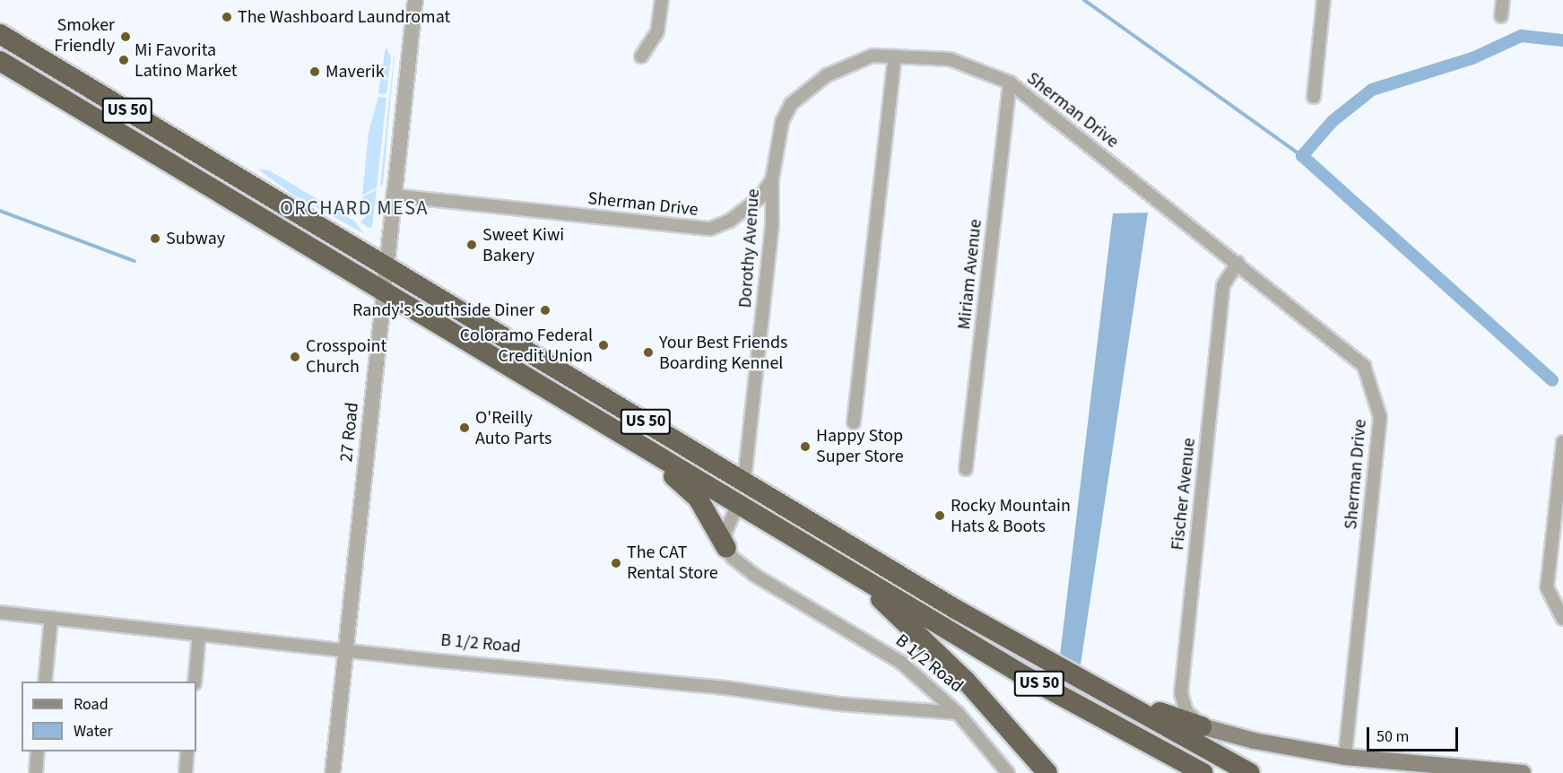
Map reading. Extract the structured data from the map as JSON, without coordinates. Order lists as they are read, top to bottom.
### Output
{
  "streets": {
    "highway": ["US 50"],
    "street": [
      "Sherman Drive",
      "Dorothy Avenue",
      "Miriam Avenue",
      "27 Road",
      "Fischer Avenue",
      "B 1/2 Road"
    ]
  },
  "crossings": [
    ["US 50", "Dorothy Avenue"],
    ["US 50", "27 Road"],
    ["Sherman Drive", "Dorothy Avenue"],
    ["Sherman Drive", "Miriam Avenue"],
    ["Sherman Drive", "27 Road"],
    ["Sherman Drive", "Fischer Avenue"],
    ["27 Road", "B 1/2 Road"]
  ],
  "districts": ["ORCHARD MESA"],
  "places": [
    "The Washboard Laundromat",
    "Smoker Friendly",
    "Mi Favorita Latino Market",
    "Maverik",
    "Subway",
    "Sweet Kiwi Bakery",
    "Randy's Southside Diner",
    "Coloramo Federal Credit Union",
    "Your Best Friends Boarding Kennel",
    "Crosspoint Church",
    "O'Reilly Auto Parts",
    "Happy Stop Super Store",
    "Rocky Mountain Hats & Boots",
    "The CAT Rental Store"
  ],
  "legend": ["Road", "Water"],
  "scale_bar": "50 m"
}
